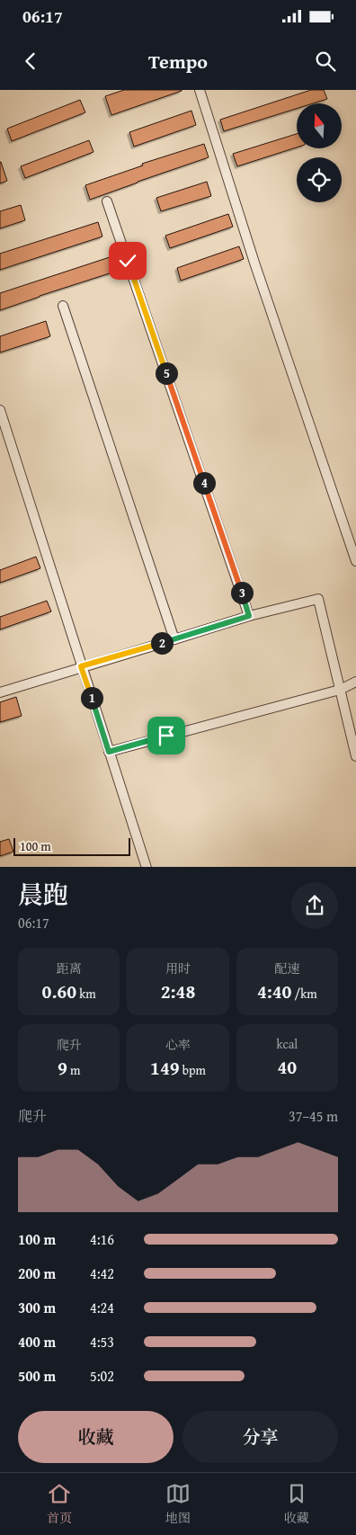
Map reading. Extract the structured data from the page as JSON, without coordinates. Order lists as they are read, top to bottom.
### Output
{
  "scale_bar": "100 m",
  "north": "top",
  "page": {
    "status": "06:17",
    "header": "Tempo",
    "pins": [
      "5",
      "4",
      "3",
      "2",
      "1"
    ],
    "scale": "100 m",
    "heading": ["晨跑", "06:17"],
    "stats": [
      ["距离", "0.60 km"],
      ["用时", "2:48"],
      ["配速", "4:40 /km"],
      ["爬升", "9 m"],
      ["心率", "149 bpm"],
      ["kcal", "40"]
    ],
    "chart": ["爬升", "37–45 m"],
    "list": [
      {
        "name": "100 m",
        "note": "4:16"
      },
      {
        "name": "200 m",
        "note": "4:42"
      },
      {
        "name": "300 m",
        "note": "4:24"
      },
      {
        "name": "400 m",
        "note": "4:53"
      },
      {
        "name": "500 m",
        "note": "5:02"
      }
    ],
    "buttons": ["收藏", "分享"],
    "tabs": ["首页", "地图", "收藏"]
  }
}
